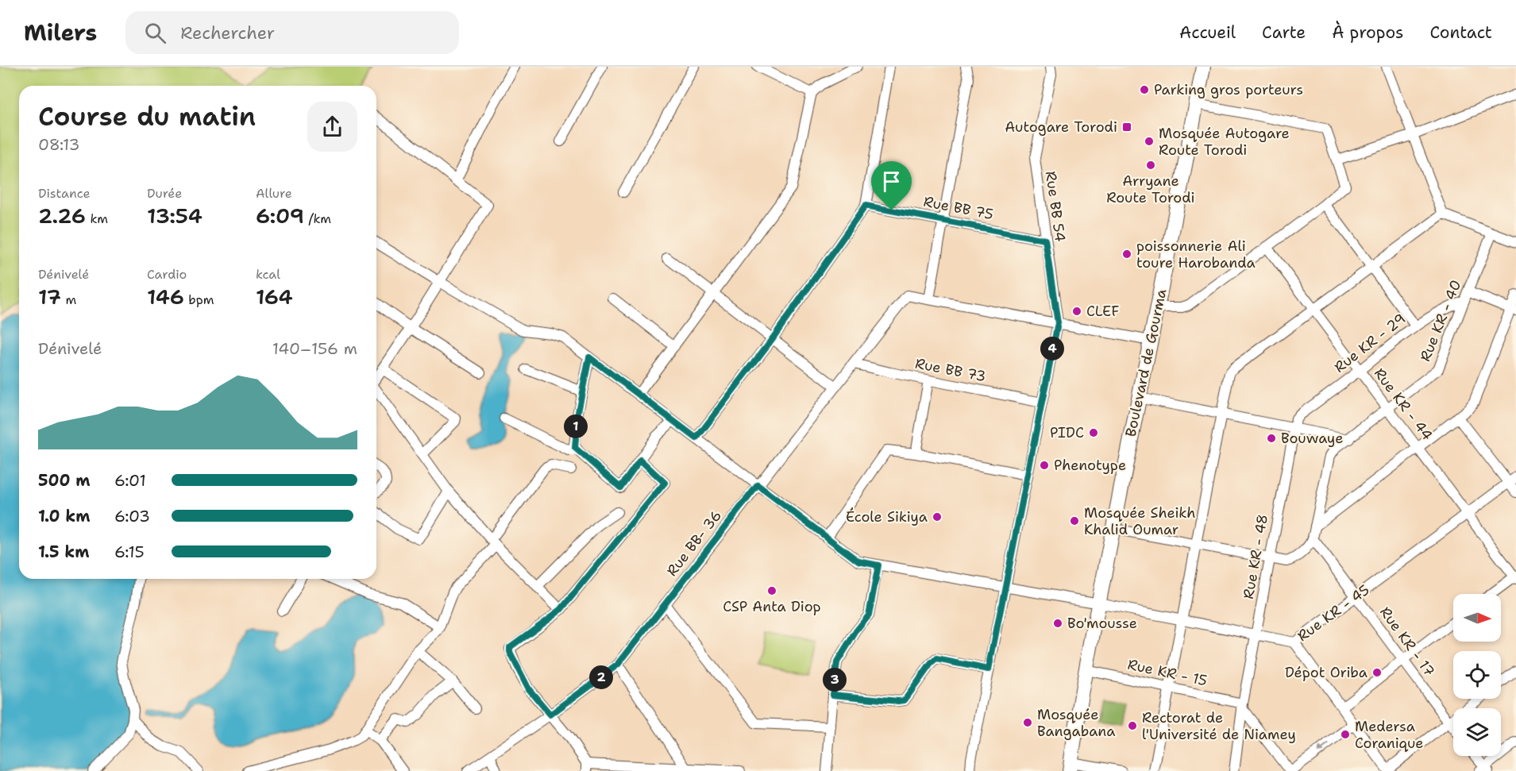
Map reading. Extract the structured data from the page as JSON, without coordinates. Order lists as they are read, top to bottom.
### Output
{
  "streets": {
    "highway": ["Boulevard de Gourma"],
    "street": [
      "Rue BB 54",
      "Rue BB 75",
      "Rue KR - 40",
      "Rue KR - 29",
      "Rue BB 73",
      "Rue KR - 44",
      "Rue BB- 36",
      "Rue KR - 48",
      "Rue KR - 45",
      "Rue KR - 17",
      "Rue KR - 15"
    ]
  },
  "crossings": [
    ["Rue BB 54", "Rue BB 75"],
    ["Rue BB 54", "Rue BB 73"],
    ["Rue BB 54", "Rue KR - 45"],
    ["Rue KR - 40", "Rue KR - 29"],
    ["Rue KR - 40", "Rue KR - 44"],
    ["Rue KR - 40", "Rue KR - 17"],
    ["Rue KR - 29", "Rue KR - 44"],
    ["Rue KR - 29", "Rue KR - 48"],
    ["Boulevard de Gourma", "Rue KR - 45"],
    ["Boulevard de Gourma", "Rue KR - 15"],
    ["Rue BB 73", "Rue BB- 36"],
    ["Rue KR - 44", "Rue KR - 45"],
    ["Rue BB- 36", "Rue KR - 45"],
    ["Rue KR - 48", "Rue KR - 45"],
    ["Rue KR - 48", "Rue KR - 15"],
    ["Rue KR - 45", "Rue KR - 17"]
  ],
  "places": {
    "other": [
      "Parking gros porteurs",
      "Mosquée Autogare Route Torodi",
      "Arryane Route Torodi",
      "poissonnerie Ali toure Harobanda",
      "CLEF",
      "PIDC",
      "Bouwaye",
      "Phenotype",
      "École Sikiya",
      "Mosquée Sheikh Khalid Oumar",
      "CSP Anta Diop",
      "Bo'mousse",
      "Dépot Oriba",
      "Mosquée Bangabana",
      "Rectorat de l'Université de Niamey",
      "Medersa Coranique"
    ],
    "transit": ["Autogare Torodi"]
  },
  "north": "right",
  "page": {
    "header": "Milers",
    "search": "Rechercher",
    "nav": [
      "Accueil",
      "Carte",
      "À propos",
      "Contact"
    ],
    "heading": ["Course du matin", "08:13"],
    "stats": [
      ["Distance", "2.26 km"],
      ["Durée", "13:54"],
      ["Allure", "6:09 /km"],
      ["Dénivelé", "17 m"],
      ["Cardio", "146 bpm"],
      ["kcal", "164"]
    ],
    "chart": ["Dénivelé", "140–156 m"],
    "pins": [
      "4",
      "1",
      "2",
      "3"
    ],
    "list": [
      {
        "name": "500 m",
        "note": "6:01"
      },
      {
        "name": "1.0 km",
        "note": "6:03"
      },
      {
        "name": "1.5 km",
        "note": "6:15"
      }
    ]
  }
}
